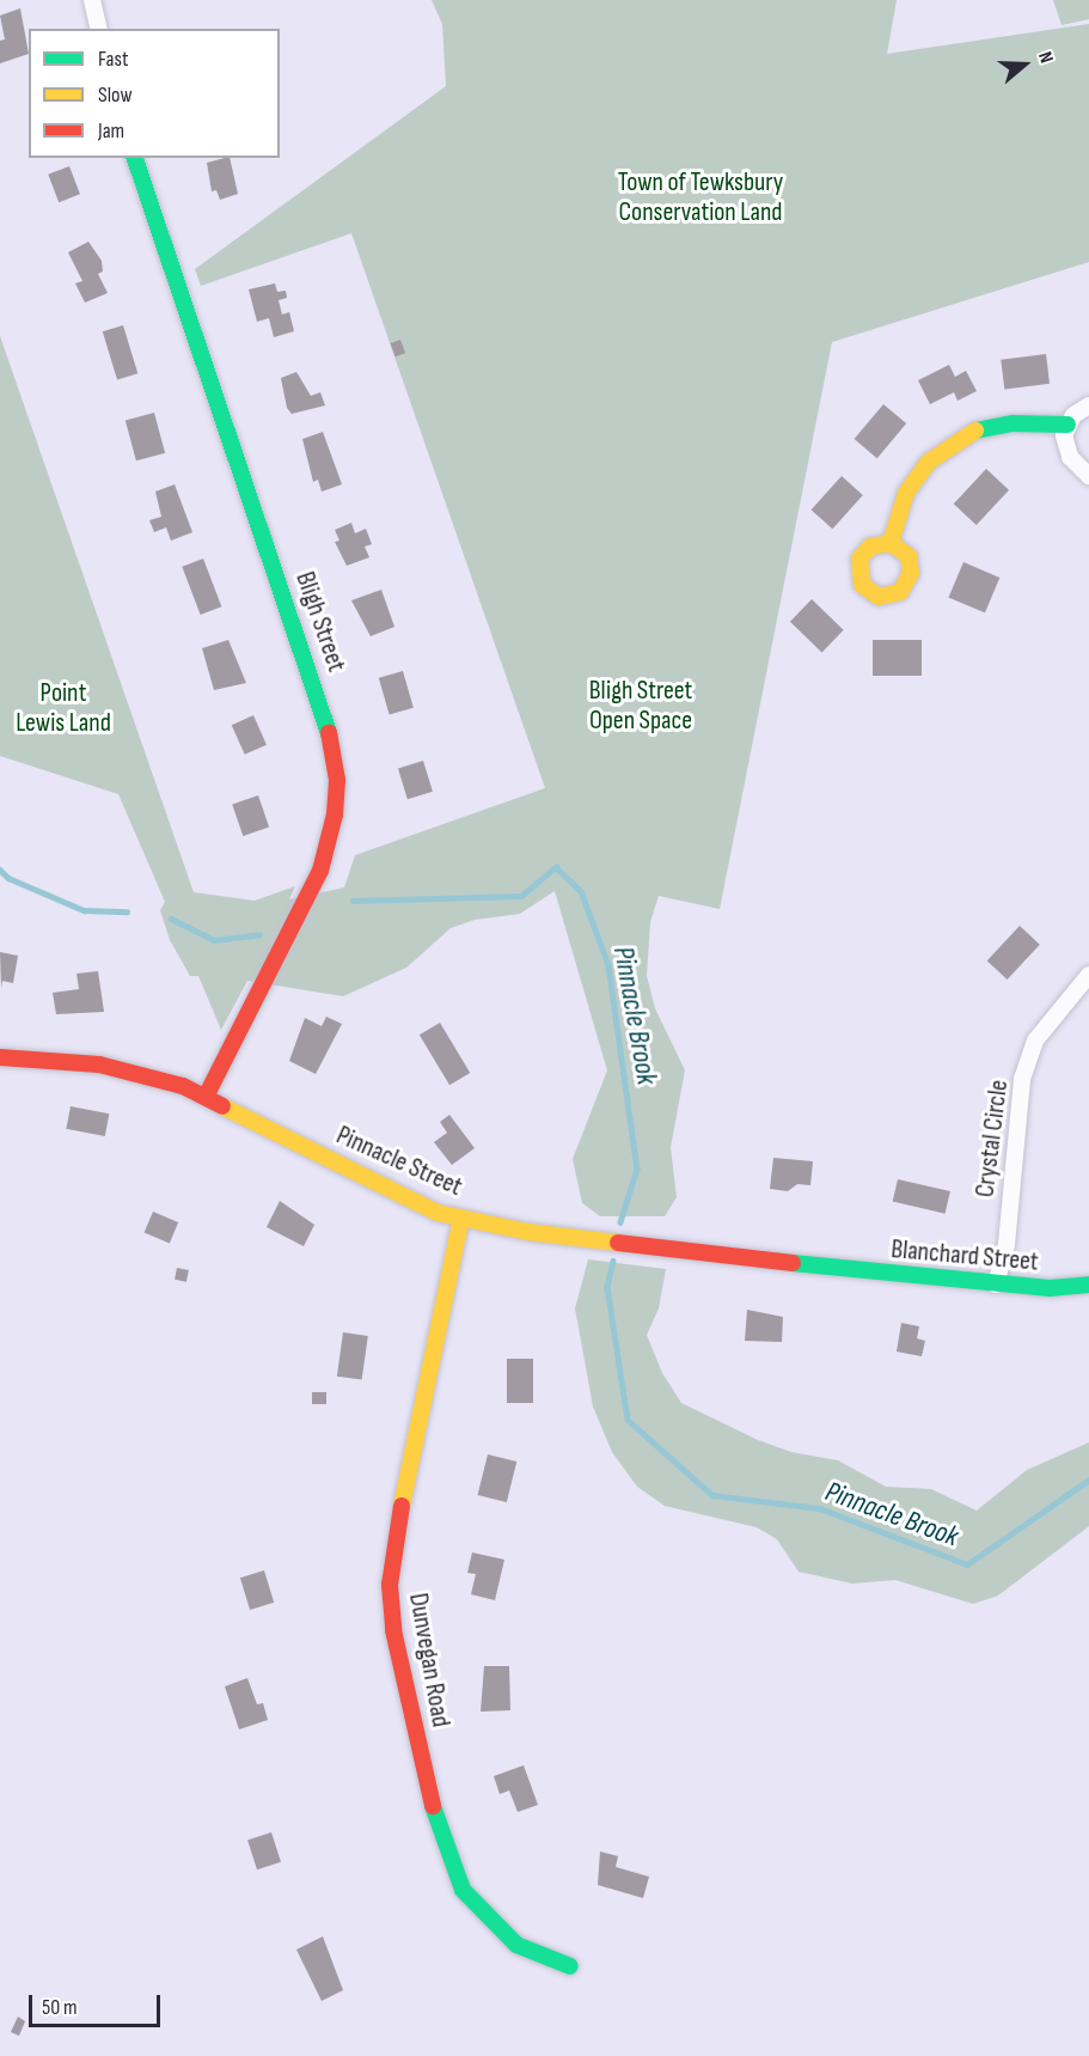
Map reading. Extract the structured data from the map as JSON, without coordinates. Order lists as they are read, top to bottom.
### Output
{
  "streets": {
    "street": [
      "Bligh Street",
      "Crystal Circle",
      "Pinnacle Street",
      "Blanchard Street",
      "Dunvegan Road"
    ]
  },
  "crossings": [
    ["Bligh Street", "Pinnacle Street"],
    ["Crystal Circle", "Blanchard Street"],
    ["Pinnacle Street", "Blanchard Street"],
    ["Pinnacle Street", "Dunvegan Road"]
  ],
  "water": ["Pinnacle Brook"],
  "parks": ["Town of Tewksbury Conservation Land", "Bligh Street Open Space", "Point Lewis Land"],
  "legend": ["Fast", "Slow", "Jam"],
  "scale_bar": "50 m",
  "north": "right"
}
